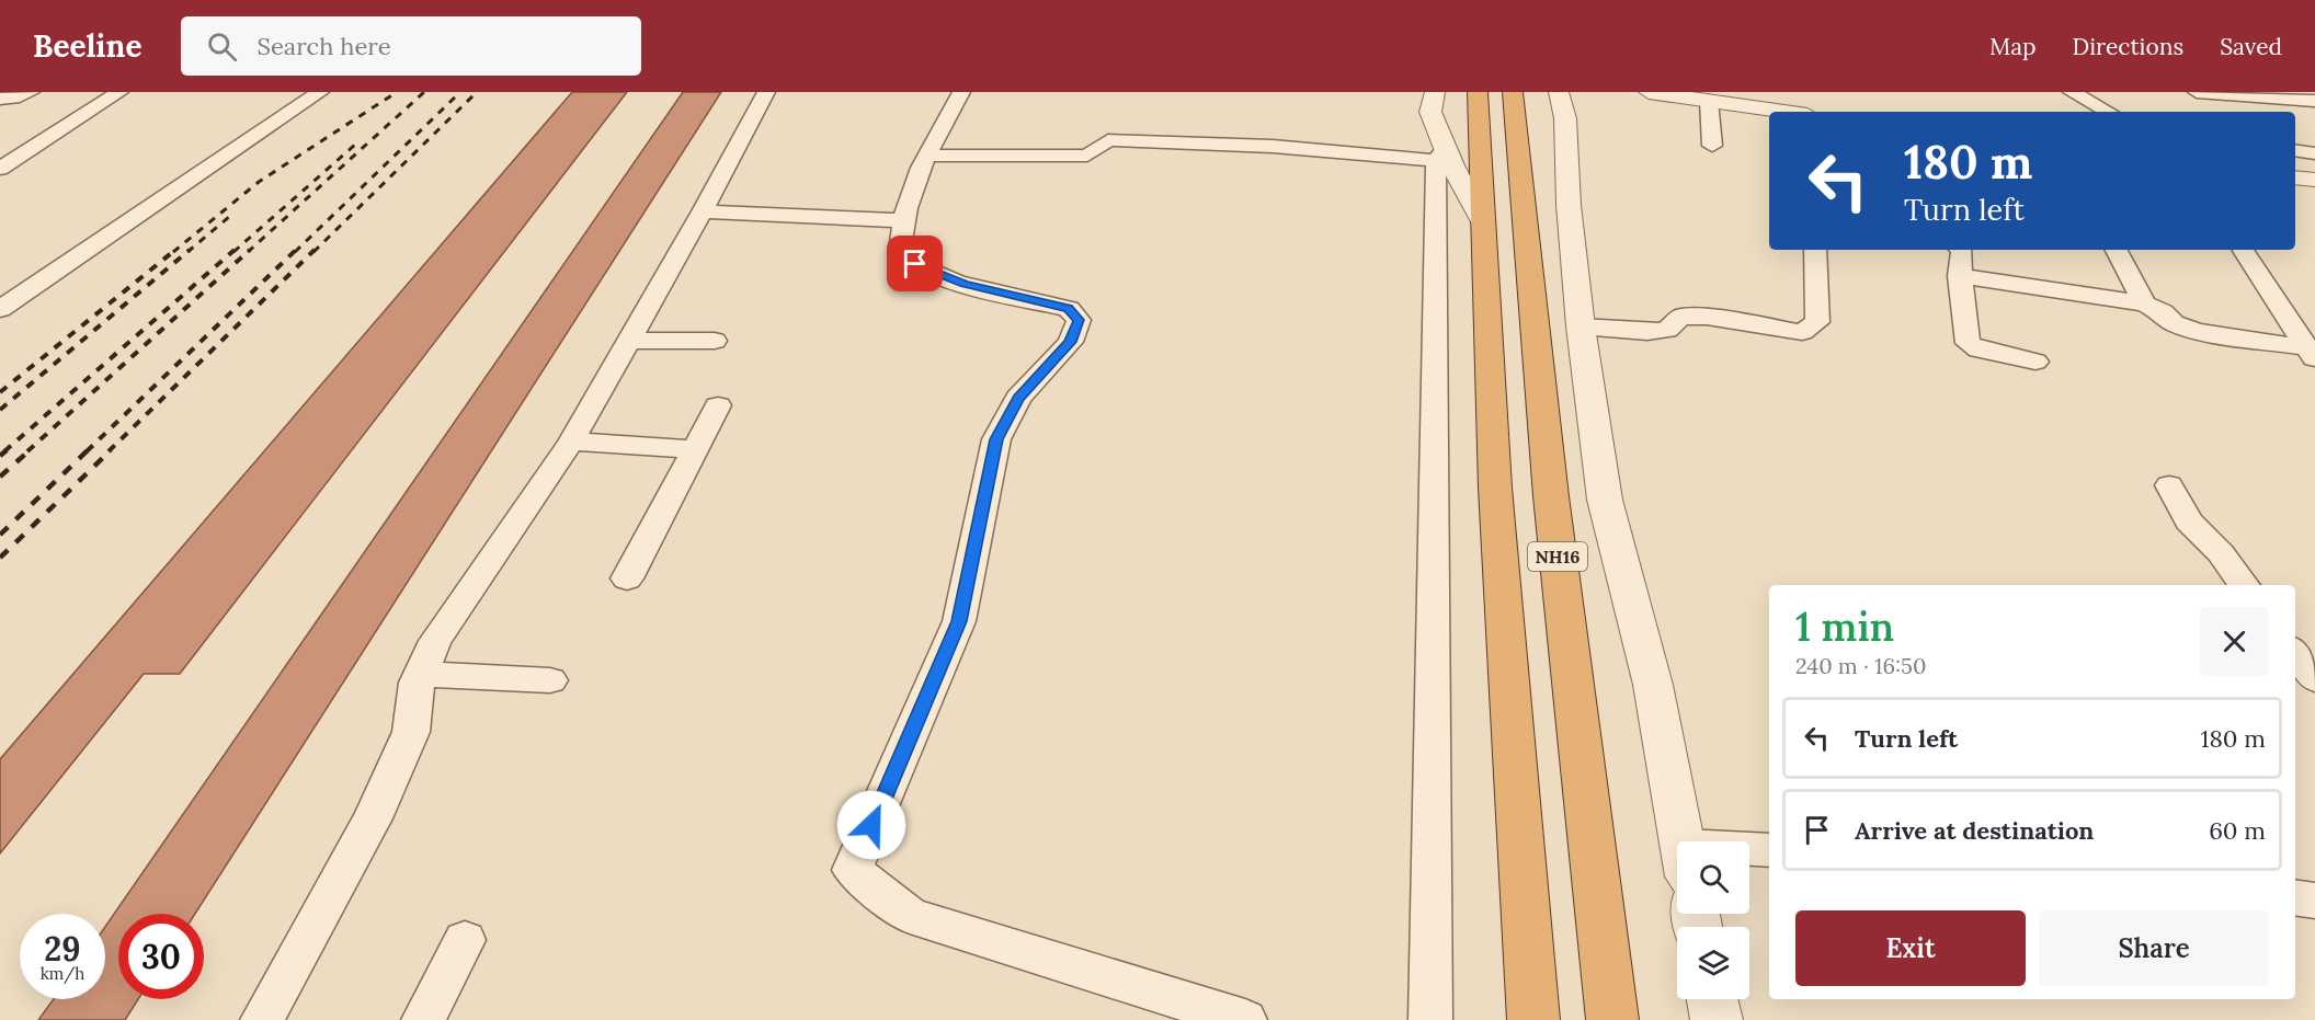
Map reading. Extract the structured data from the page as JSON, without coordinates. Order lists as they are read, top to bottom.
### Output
{
  "streets": {
    "highway": ["NH16"]
  },
  "page": {
    "header": "Beeline",
    "search": "Search here",
    "nav": ["Map", "Directions", "Saved"],
    "turn": ["180 m", "Turn left"],
    "heading": ["1 min", "240 m · 16:50"],
    "list": [
      {
        "name": "Turn left",
        "value": "180 m"
      },
      {
        "name": "Arrive at destination",
        "value": "60 m"
      }
    ],
    "buttons": ["Exit", "Share"],
    "speed": "29 km/h",
    "limit": "30"
  }
}
